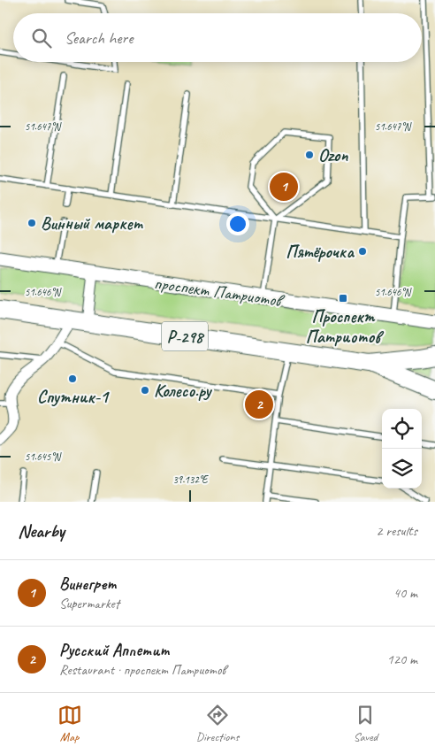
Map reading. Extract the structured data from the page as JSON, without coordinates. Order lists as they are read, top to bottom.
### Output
{
  "streets": {
    "highway": ["Р-298"],
    "street": ["проспект Патриотов"]
  },
  "places": {
    "other": [
      "Ozon",
      "Винный маркет",
      "Пятёрочка",
      "Спутник-1",
      "Колесо.ру"
    ],
    "transit": ["Проспект Патриотов"]
  },
  "page": {
    "search": "Search here",
    "pins": ["1", "2"],
    "heading": ["Nearby", "2 results"],
    "list": [
      {
        "mark": "1",
        "name": "Винегрет",
        "note": "Supermarket",
        "value": "40 m"
      },
      {
        "mark": "2",
        "name": "Русский Аппетит",
        "note": "Restaurant · проспект Патриотов",
        "value": "120 m"
      }
    ],
    "nav": ["Map", "Directions", "Saved"]
  },
  "coordinates": [
    "51.647°N",
    "51.646°N",
    "51.645°N",
    "39.132°E"
  ]
}
